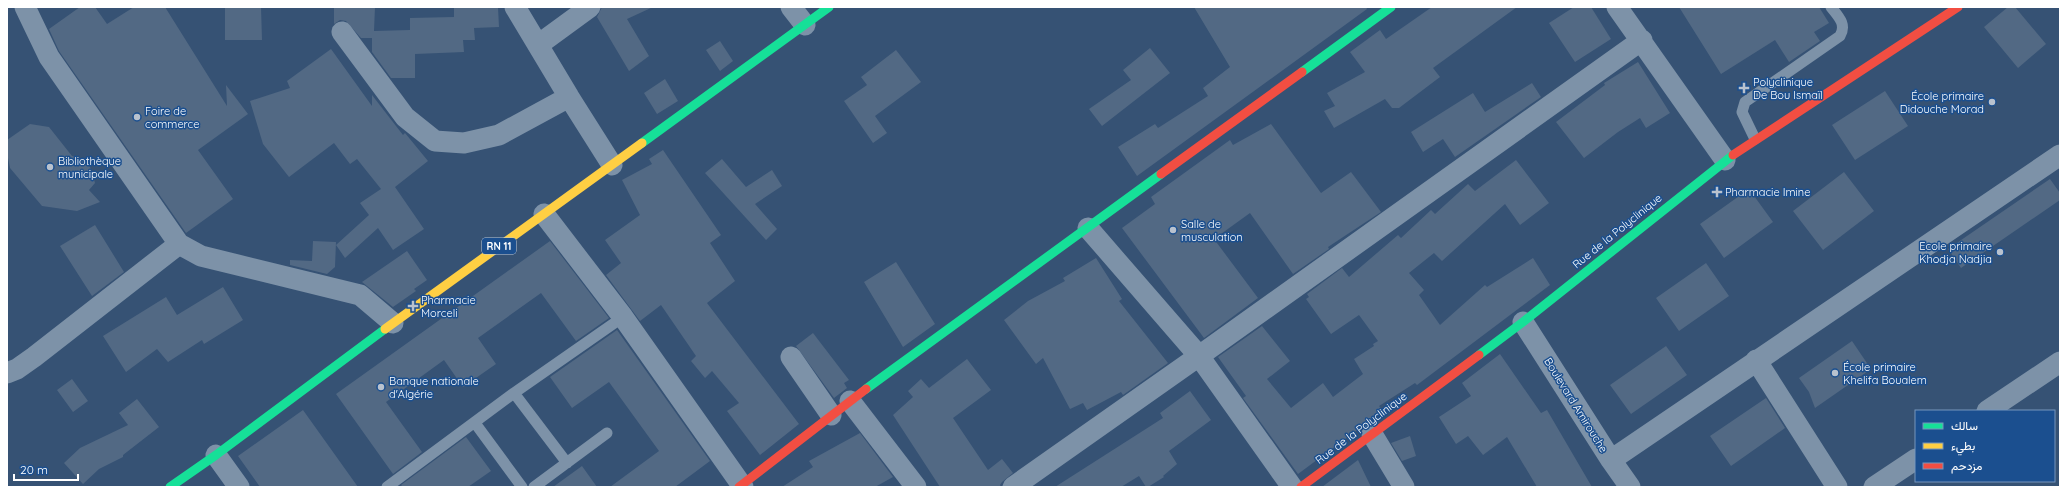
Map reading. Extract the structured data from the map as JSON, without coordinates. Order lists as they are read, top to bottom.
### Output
{
  "streets": {
    "street": ["Rue de la Polyclinique", "RN 11", "Boulevard Amirouche"]
  },
  "crossings": [
    ["Rue de la Polyclinique", "Boulevard Amirouche"]
  ],
  "places": {
    "health": ["Polyclinique De Bou Ismaïl", "Pharmacie Imine", "Pharmacie Morceli"],
    "other": [
      "École primaire Didouche Morad",
      "Foire de commerce",
      "Bibliothèque municipale",
      "Salle de musculation",
      "Ecole primaire Khodja Nadjia",
      "École primaire Khelifa Boualem",
      "Banque nationale d'Algérie"
    ]
  },
  "legend": ["سالك", "بطيء", "مزدحم"],
  "scale_bar": "20 m"
}
